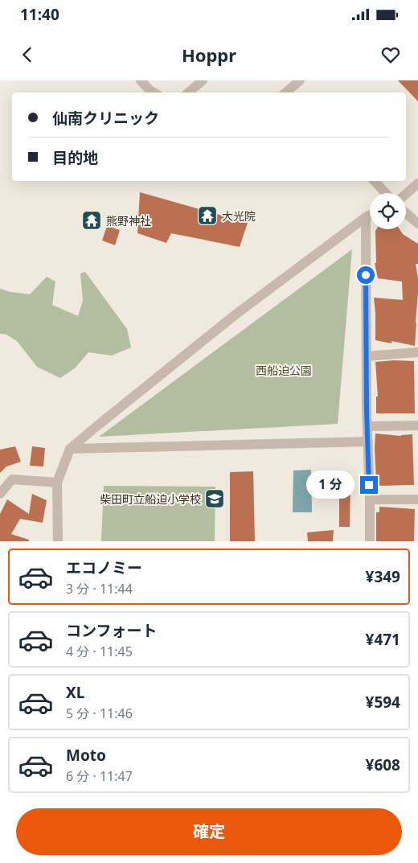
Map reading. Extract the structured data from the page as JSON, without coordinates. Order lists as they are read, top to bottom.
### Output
{
  "parks": ["西船迫公園"],
  "places": {
    "temple": ["大光院", "熊野神社"],
    "school or university": ["柴田町立船迫小学校"]
  },
  "page": {
    "status": "11:40",
    "header": "Hoppr",
    "banner": ["仙南クリニック", "目的地"],
    "bubble": "1 分",
    "list": [
      {
        "name": "エコノミー",
        "note": "3 分 · 11:44",
        "value": "¥349"
      },
      {
        "name": "コンフォート",
        "note": "4 分 · 11:45",
        "value": "¥471"
      },
      {
        "name": "XL",
        "note": "5 分 · 11:46",
        "value": "¥594"
      },
      {
        "name": "Moto",
        "note": "6 分 · 11:47",
        "value": "¥608"
      }
    ],
    "buttons": "確定"
  }
}
